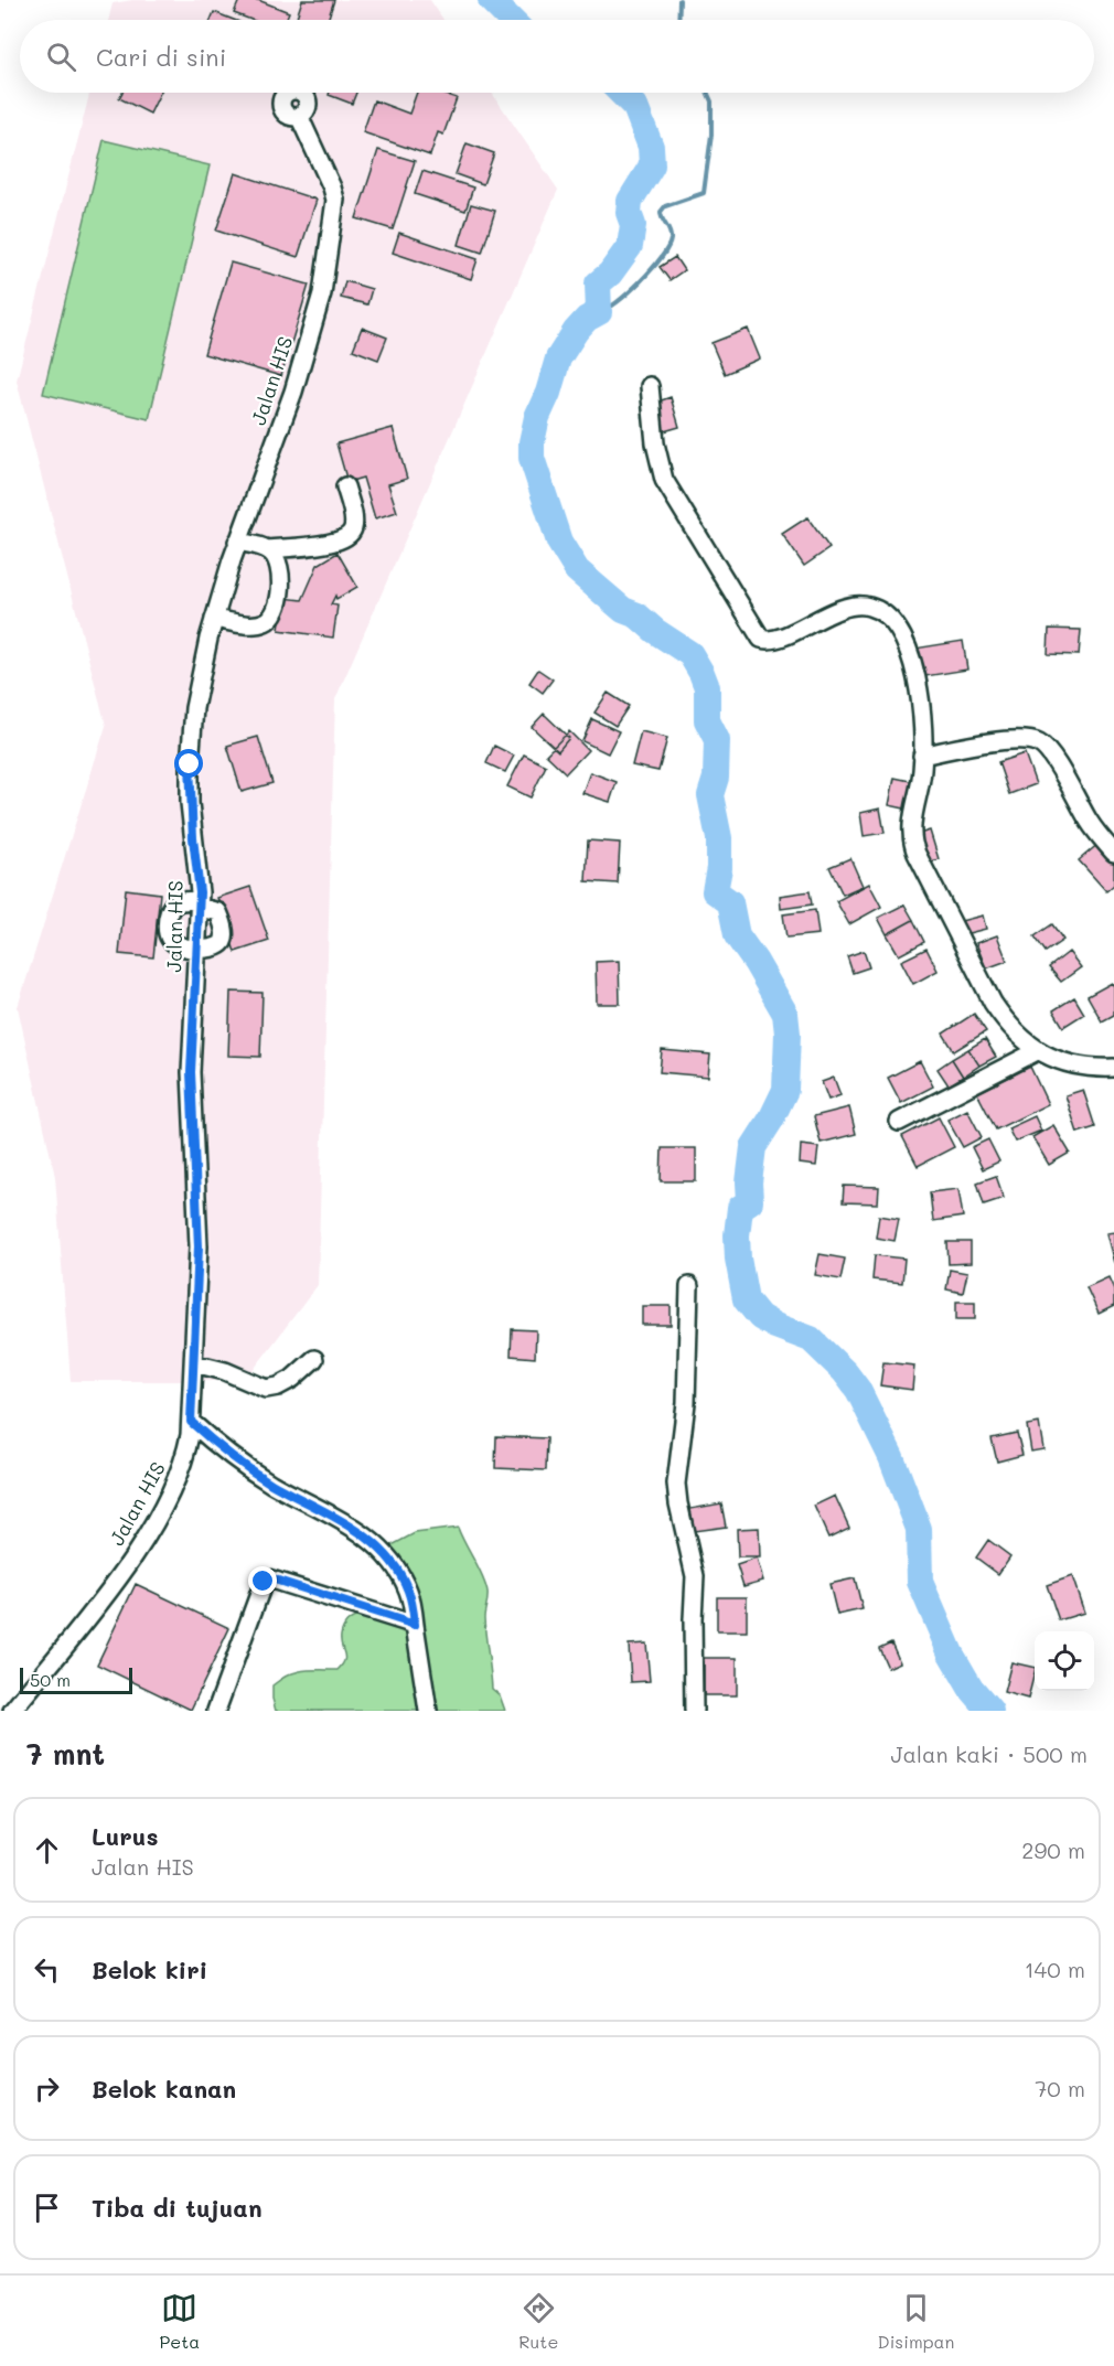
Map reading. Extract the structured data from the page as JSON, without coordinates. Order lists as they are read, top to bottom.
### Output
{
  "streets": {
    "street": ["Jalan HIS"]
  },
  "scale_bar": "50 m",
  "page": {
    "search": "Cari di sini",
    "scale": "50 m",
    "heading": ["7 mnt", "Jalan kaki · 500 m"],
    "list": [
      ["Lurus", "Jalan HIS", "290 m"],
      ["Belok kiri", "140 m"],
      ["Belok kanan", "70 m"],
      "Tiba di tujuan"
    ],
    "nav": ["Peta", "Rute", "Disimpan"]
  }
}
